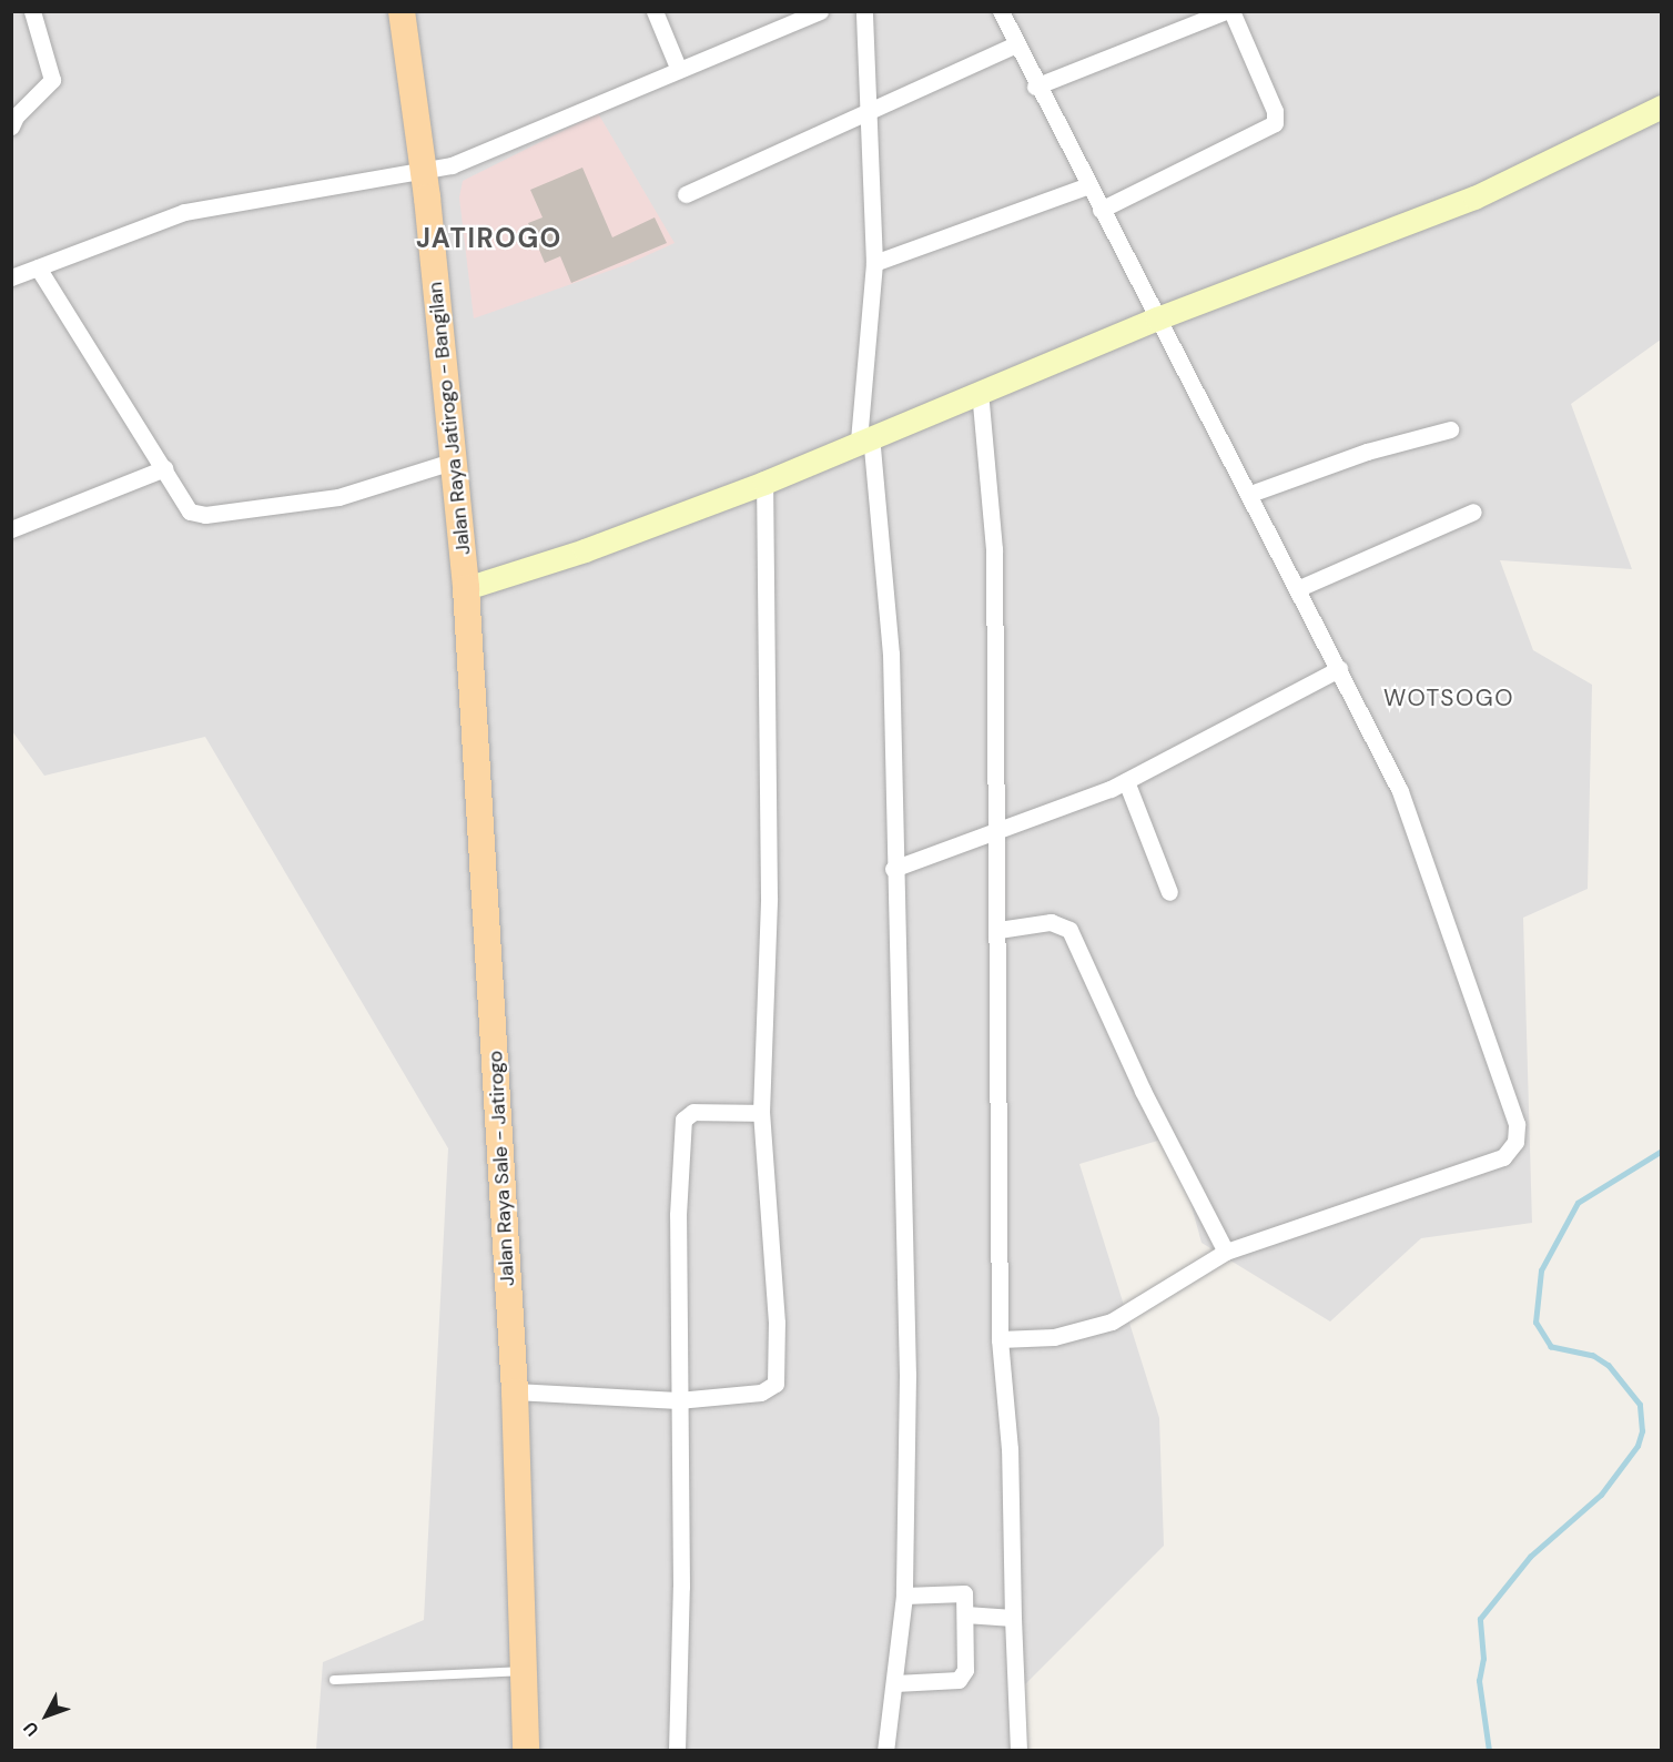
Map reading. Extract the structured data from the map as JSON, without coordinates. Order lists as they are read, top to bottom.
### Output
{
  "streets": {
    "main road": ["Jalan Raya Jatirogo - Bangilan", "Jalan Raya Sale - Jatirogo"]
  },
  "crossings": [
    ["Jalan Raya Jatirogo - Bangilan", "Jalan Raya Sale - Jatirogo"]
  ],
  "districts": ["JATIROGO", "WOTSOGO"],
  "north": "bottom left"
}
